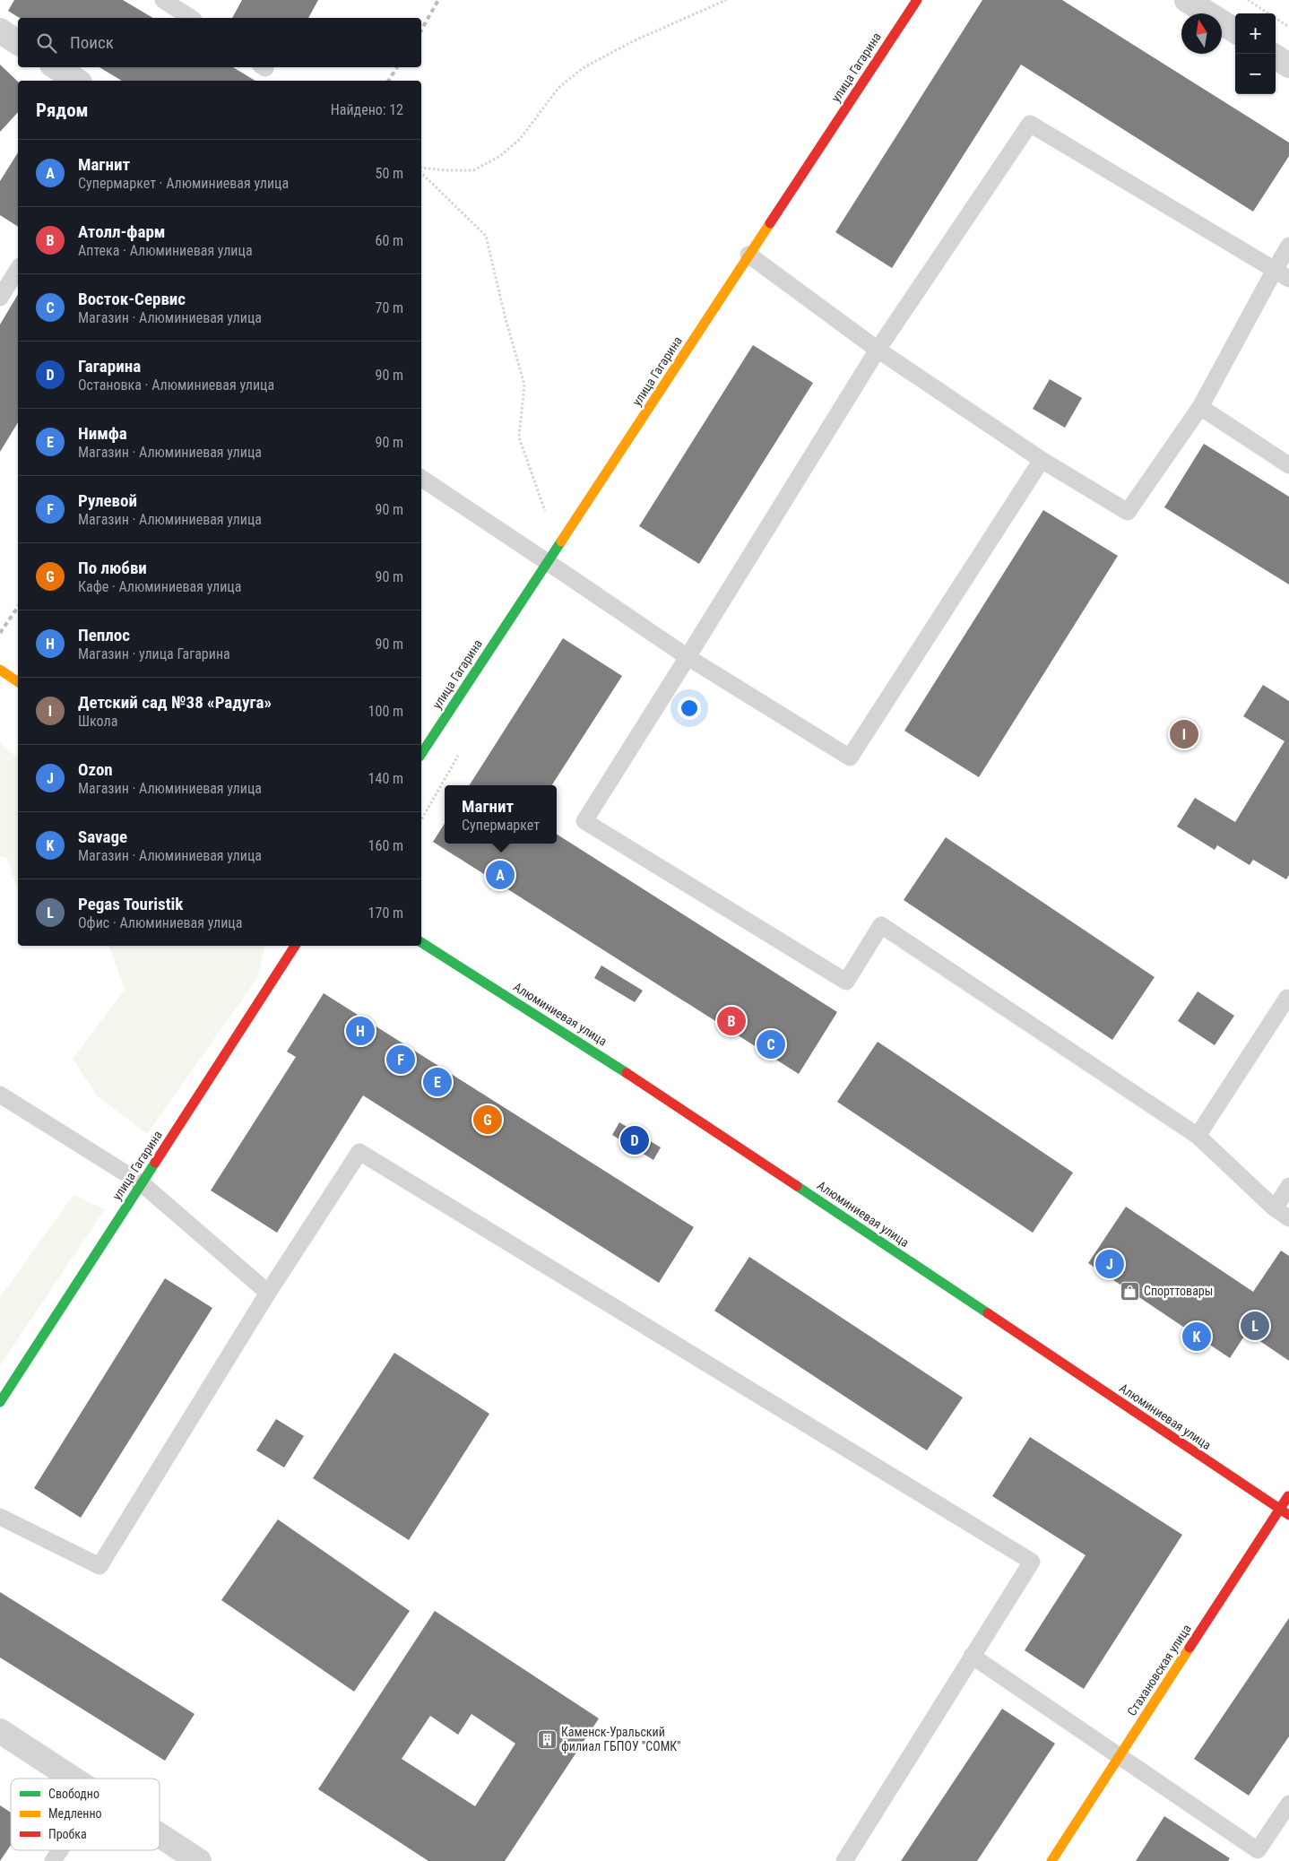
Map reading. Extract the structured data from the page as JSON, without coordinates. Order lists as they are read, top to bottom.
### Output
{
  "streets": {
    "street": ["улица Гагарина", "Алюминиевая улица", "Стахановская улица"]
  },
  "crossings": [
    ["Алюминиевая улица", "Стахановская улица"]
  ],
  "places": {
    "shop": ["Спорттовары"],
    "building": ["Каменск-Уральский филиал ГБПОУ \"СОМК\""]
  },
  "legend": ["Свободно", "Медленно", "Пробка"],
  "north": "top",
  "page": {
    "map_buttons": ["+", "−"],
    "search": "Поиск",
    "heading": ["Рядом", "Найдено: 12"],
    "list": [
      {
        "mark": "A",
        "name": "Магнит",
        "note": "Супермаркет · Алюминиевая улица",
        "value": "50 m"
      },
      {
        "mark": "B",
        "name": "Атолл-фарм",
        "note": "Аптека · Алюминиевая улица",
        "value": "60 m"
      },
      {
        "mark": "C",
        "name": "Восток-Сервис",
        "note": "Магазин · Алюминиевая улица",
        "value": "70 m"
      },
      {
        "mark": "D",
        "name": "Гагарина",
        "note": "Остановка · Алюминиевая улица",
        "value": "90 m"
      },
      {
        "mark": "E",
        "name": "Нимфа",
        "note": "Магазин · Алюминиевая улица",
        "value": "90 m"
      },
      {
        "mark": "F",
        "name": "Рулевой",
        "note": "Магазин · Алюминиевая улица",
        "value": "90 m"
      },
      {
        "mark": "G",
        "name": "По любви",
        "note": "Кафе · Алюминиевая улица",
        "value": "90 m"
      },
      {
        "mark": "H",
        "name": "Пеплос",
        "note": "Магазин · улица Гагарина",
        "value": "90 m"
      },
      {
        "mark": "I",
        "name": "Детский сад №38 «Радуга»",
        "note": "Школа",
        "value": "100 m"
      },
      {
        "mark": "J",
        "name": "Ozon",
        "note": "Магазин · Алюминиевая улица",
        "value": "140 m"
      },
      {
        "mark": "K",
        "name": "Savage",
        "note": "Магазин · Алюминиевая улица",
        "value": "160 m"
      },
      {
        "mark": "L",
        "name": "Pegas Touristik",
        "note": "Офис · Алюминиевая улица",
        "value": "170 m"
      }
    ],
    "pins": [
      "I",
      "A",
      "B",
      "H",
      "C",
      "F",
      "E",
      "G",
      "D",
      "J",
      "L",
      "K"
    ],
    "popup": ["Магнит", "Супермаркет"]
  }
}
